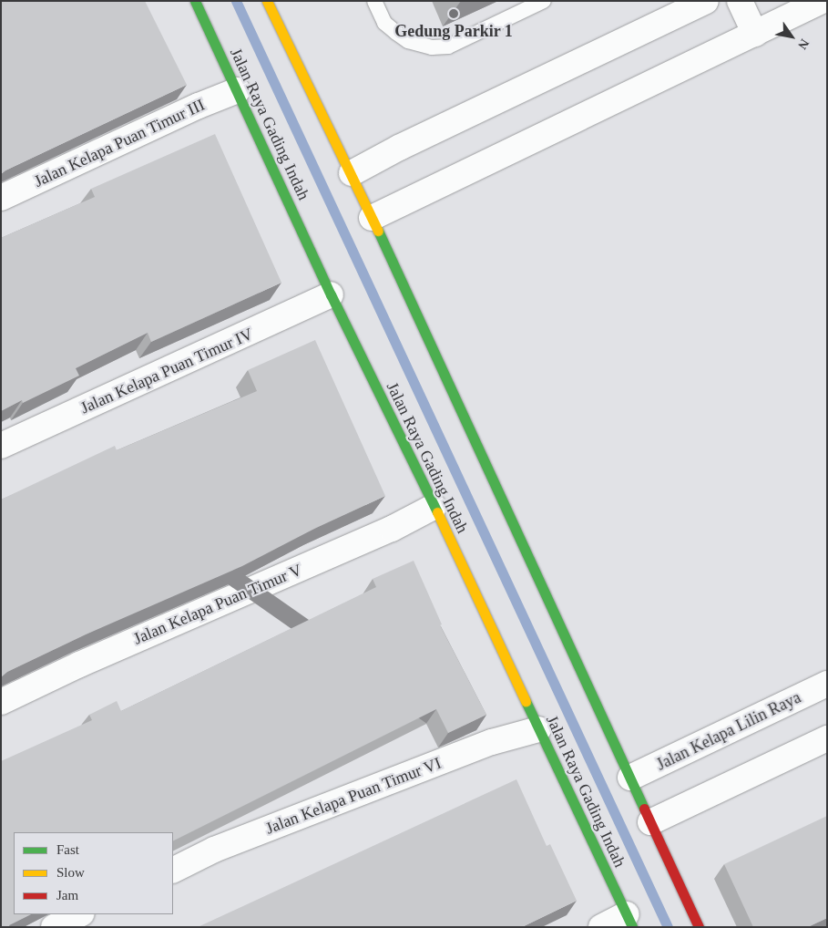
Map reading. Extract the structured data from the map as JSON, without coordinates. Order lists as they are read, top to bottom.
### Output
{
  "streets": {
    "street": [
      "Jalan Raya Gading Indah",
      "Jalan Kelapa Puan Timur III",
      "Jalan Kelapa Puan Timur IV",
      "Jalan Kelapa Puan Timur V",
      "Jalan Kelapa Lilin Raya",
      "Jalan Kelapa Puan Timur VI"
    ]
  },
  "crossings": [
    ["Jalan Raya Gading Indah", "Jalan Kelapa Puan Timur III"],
    ["Jalan Raya Gading Indah", "Jalan Kelapa Puan Timur IV"],
    ["Jalan Raya Gading Indah", "Jalan Kelapa Puan Timur V"],
    ["Jalan Raya Gading Indah", "Jalan Kelapa Puan Timur VI"]
  ],
  "places": ["Gedung Parkir 1"],
  "legend": ["Fast", "Slow", "Jam"],
  "north": "bottom right"
}
